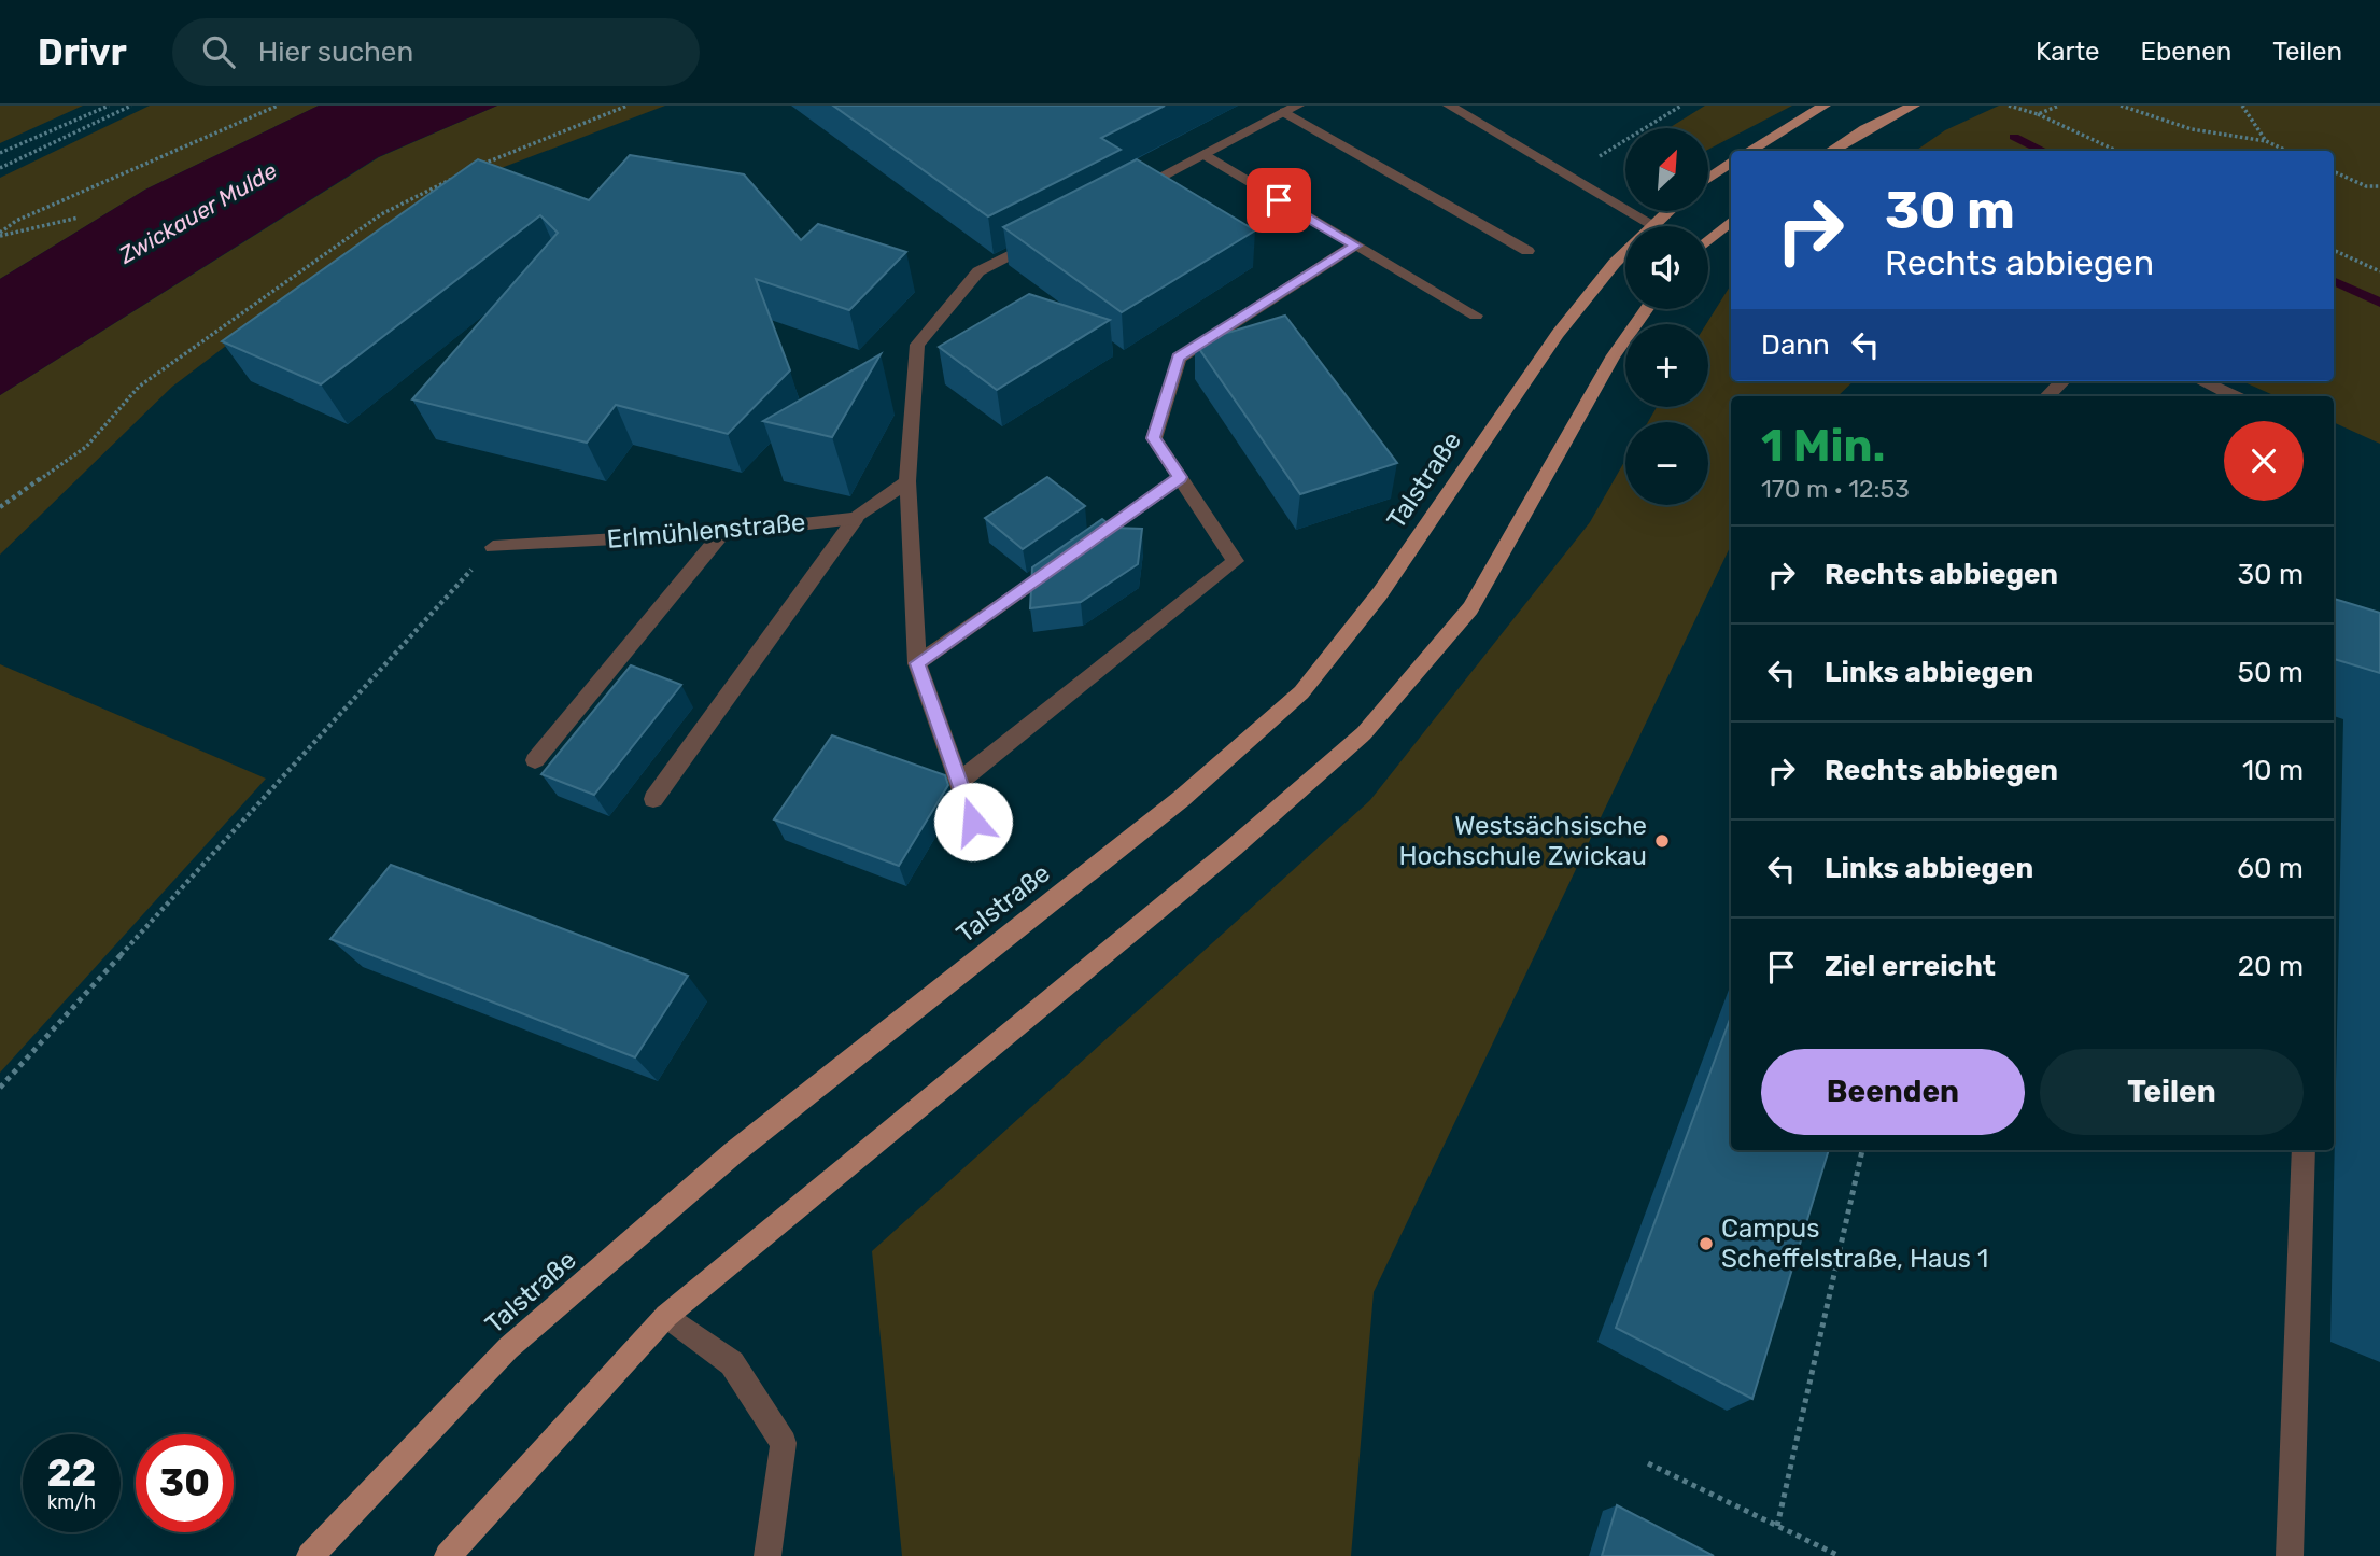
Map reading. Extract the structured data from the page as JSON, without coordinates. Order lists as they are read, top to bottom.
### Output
{
  "streets": {
    "main road": ["Talstraße"],
    "street": ["Erlmühlenstraße"]
  },
  "water": ["Zwickauer Mulde"],
  "places": ["Westsächsische Hochschule Zwickau", "Campus Scheffelstraße, Haus 1"],
  "north": "top right",
  "page": {
    "header": "Drivr",
    "search": "Hier suchen",
    "nav": ["Karte", "Ebenen", "Teilen"],
    "map_buttons": ["+", "−"],
    "turn": ["30 m", "Rechts abbiegen"],
    "then": "Dann",
    "heading": ["1 Min.", "170 m · 12:53"],
    "list": [
      {
        "name": "Rechts abbiegen",
        "value": "30 m"
      },
      {
        "name": "Links abbiegen",
        "value": "50 m"
      },
      {
        "name": "Rechts abbiegen",
        "value": "10 m"
      },
      {
        "name": "Links abbiegen",
        "value": "60 m"
      },
      {
        "name": "Ziel erreicht",
        "value": "20 m"
      }
    ],
    "buttons": ["Beenden", "Teilen"],
    "speed": "22 km/h",
    "limit": "30"
  }
}
